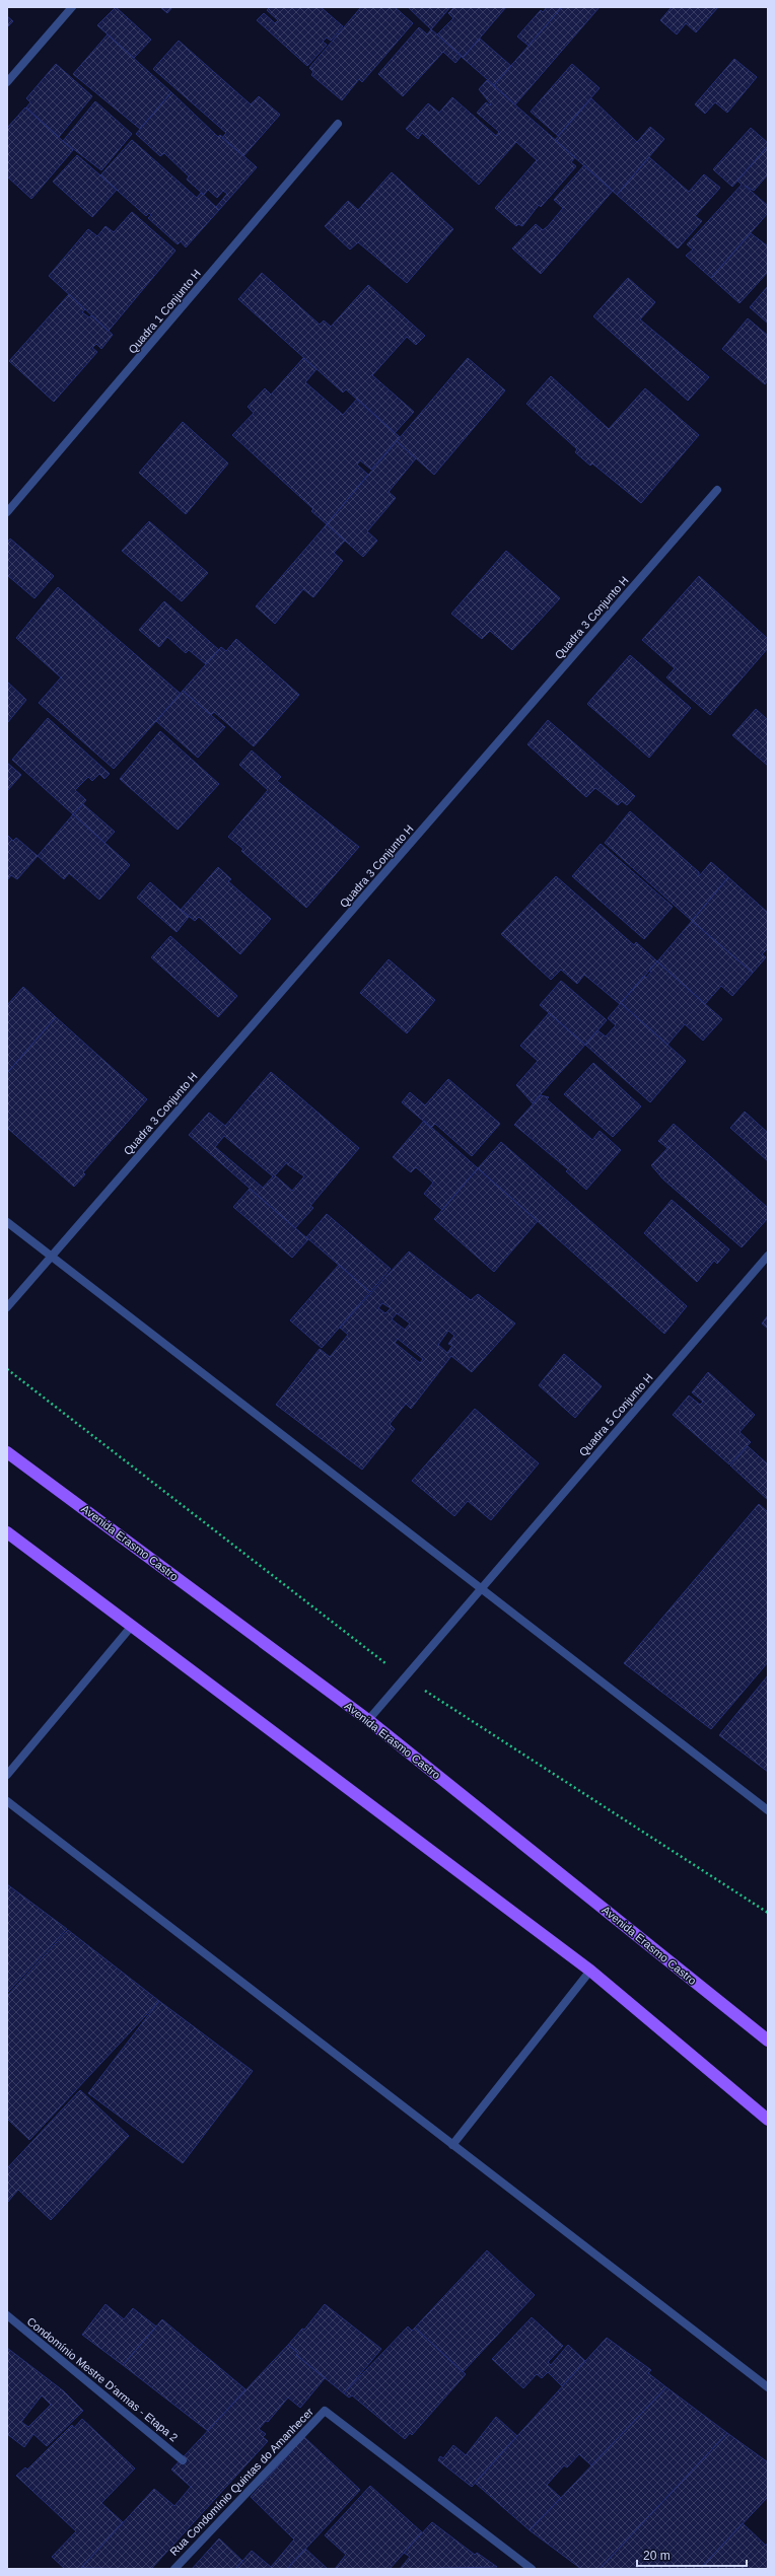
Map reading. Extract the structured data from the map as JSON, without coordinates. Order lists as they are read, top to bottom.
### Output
{
  "streets": {
    "main road": ["Avenida Erasmo Castro"],
    "street": [
      "Quadra 1 Conjunto H",
      "Quadra 3 Conjunto H",
      "Quadra 5 Conjunto H",
      "Condomínio Mestre D'armas - Etapa 2",
      "Rua Condomínio Quintas do Amanhecer"
    ]
  },
  "crossings": [
    ["Quadra 5 Conjunto H", "Avenida Erasmo Castro"]
  ],
  "scale_bar": "20 m"
}
